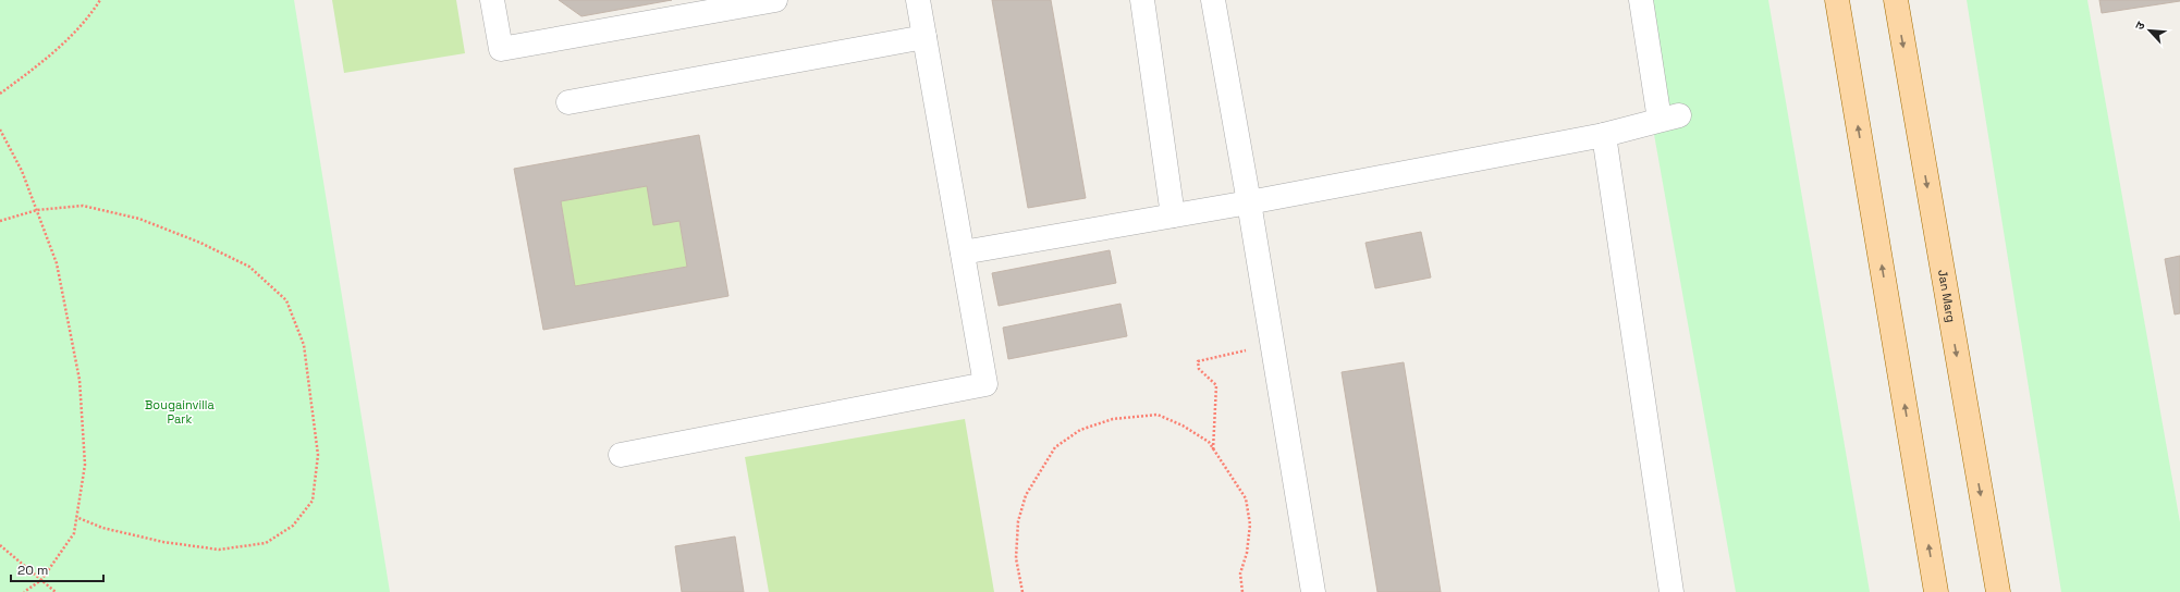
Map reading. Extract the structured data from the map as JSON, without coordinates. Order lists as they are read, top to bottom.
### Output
{
  "streets": {
    "main road": ["Jan Marg"]
  },
  "parks": ["Bougainvilla Park"],
  "scale_bar": "20 m",
  "north": "top left"
}
